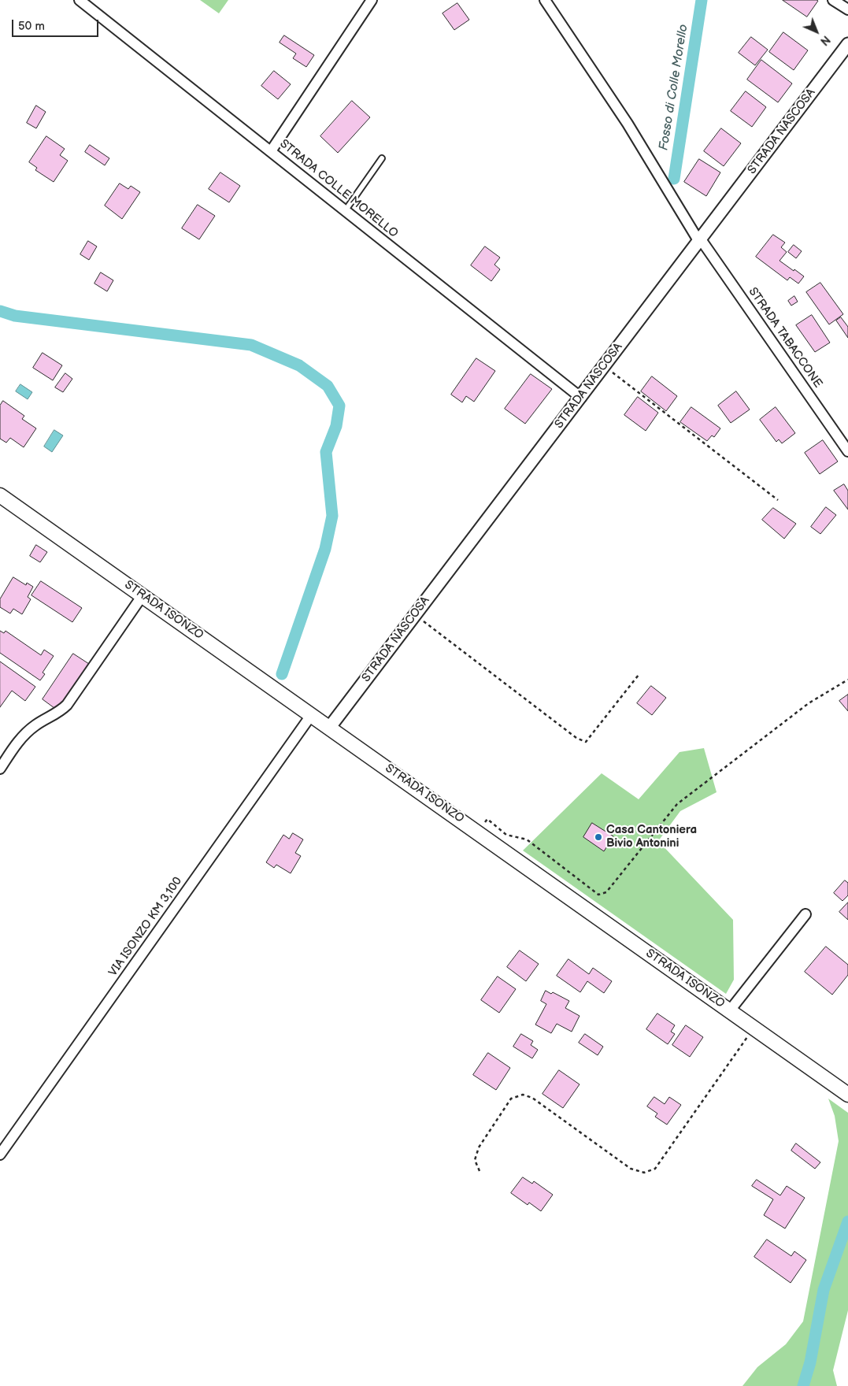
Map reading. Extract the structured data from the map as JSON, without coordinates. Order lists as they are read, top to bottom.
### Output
{
  "streets": {
    "main road": ["STRADA ISONZO"],
    "street": [
      "STRADA NASCOSA",
      "STRADA COLLE MORELLO",
      "STRADA TABACCONE",
      "VIA ISONZO KM 3,100"
    ]
  },
  "crossings": [
    ["STRADA NASCOSA", "STRADA COLLE MORELLO"],
    ["STRADA NASCOSA", "STRADA TABACCONE"],
    ["STRADA NASCOSA", "STRADA ISONZO"],
    ["STRADA ISONZO", "VIA ISONZO KM 3,100"]
  ],
  "water": ["Fosso di Colle Morello"],
  "places": ["Casa Cantoniera Bivio Antonini"],
  "scale_bar": "50 m",
  "north": "bottom right"
}
